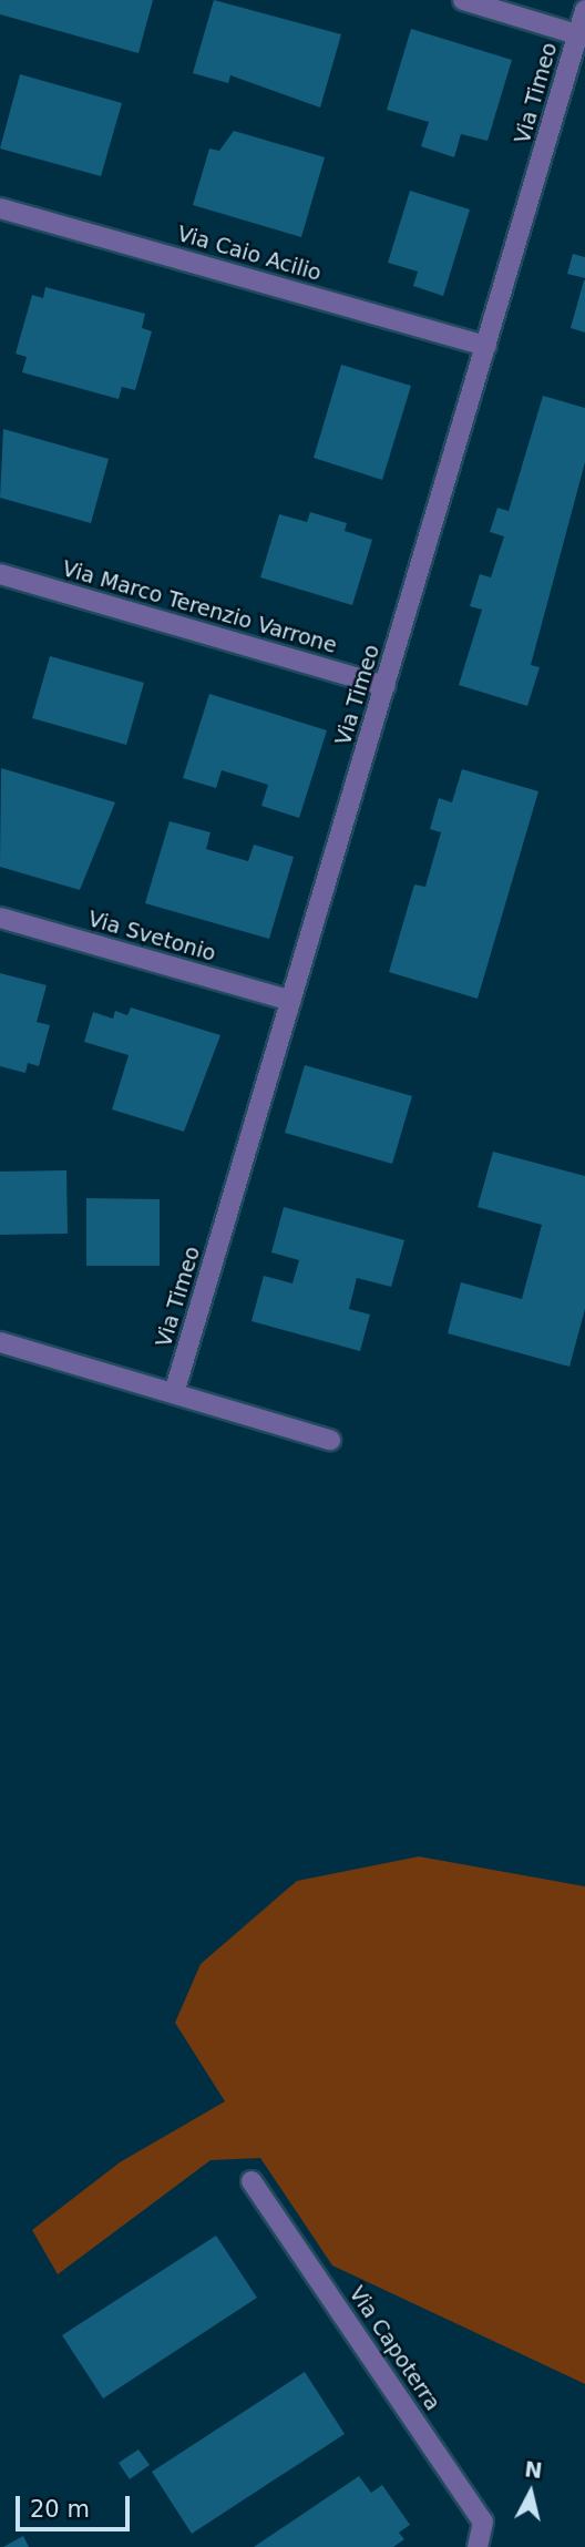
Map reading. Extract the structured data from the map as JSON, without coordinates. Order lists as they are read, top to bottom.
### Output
{
  "streets": {
    "street": [
      "Via Timeo",
      "Via Caio Acilio",
      "Via Marco Terenzio Varrone",
      "Via Svetonio",
      "Via Capoterra"
    ]
  },
  "crossings": [
    ["Via Timeo", "Via Caio Acilio"],
    ["Via Timeo", "Via Marco Terenzio Varrone"],
    ["Via Timeo", "Via Svetonio"]
  ],
  "scale_bar": "20 m",
  "north": "top"
}
